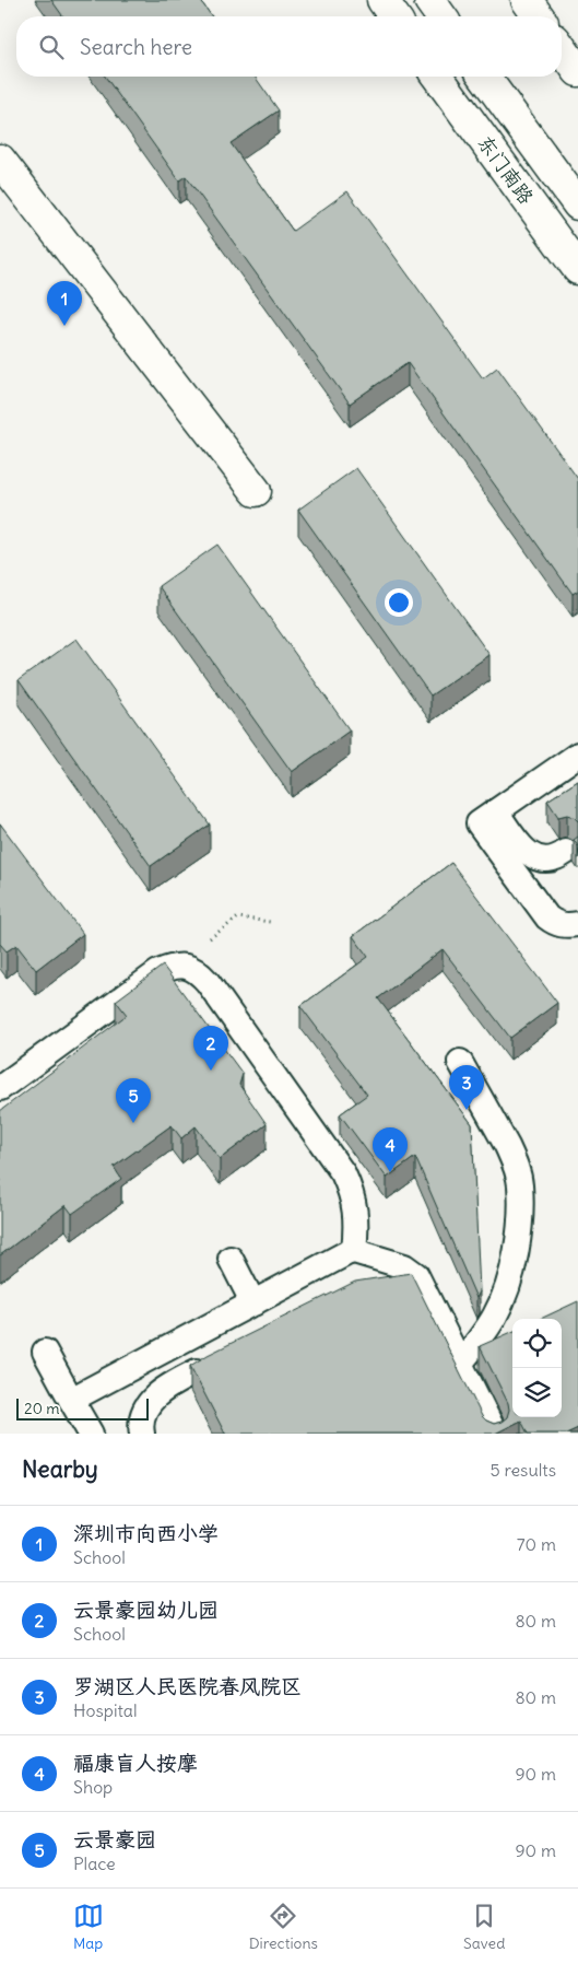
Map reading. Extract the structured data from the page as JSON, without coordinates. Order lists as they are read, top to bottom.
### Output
{
  "streets": {
    "main road": ["东门南路"]
  },
  "scale_bar": "20 m",
  "page": {
    "search": "Search here",
    "pins": [
      "1",
      "2",
      "3",
      "5",
      "4"
    ],
    "scale": "20 m",
    "heading": ["Nearby", "5 results"],
    "list": [
      {
        "mark": "1",
        "name": "深圳市向西小学",
        "note": "School",
        "value": "70 m"
      },
      {
        "mark": "2",
        "name": "云景豪园幼儿园",
        "note": "School",
        "value": "80 m"
      },
      {
        "mark": "3",
        "name": "罗湖区人民医院春风院区",
        "note": "Hospital",
        "value": "80 m"
      },
      {
        "mark": "4",
        "name": "福康盲人按摩",
        "note": "Shop",
        "value": "90 m"
      },
      {
        "mark": "5",
        "name": "云景豪园",
        "note": "Place",
        "value": "90 m"
      }
    ],
    "nav": ["Map", "Directions", "Saved"]
  }
}
